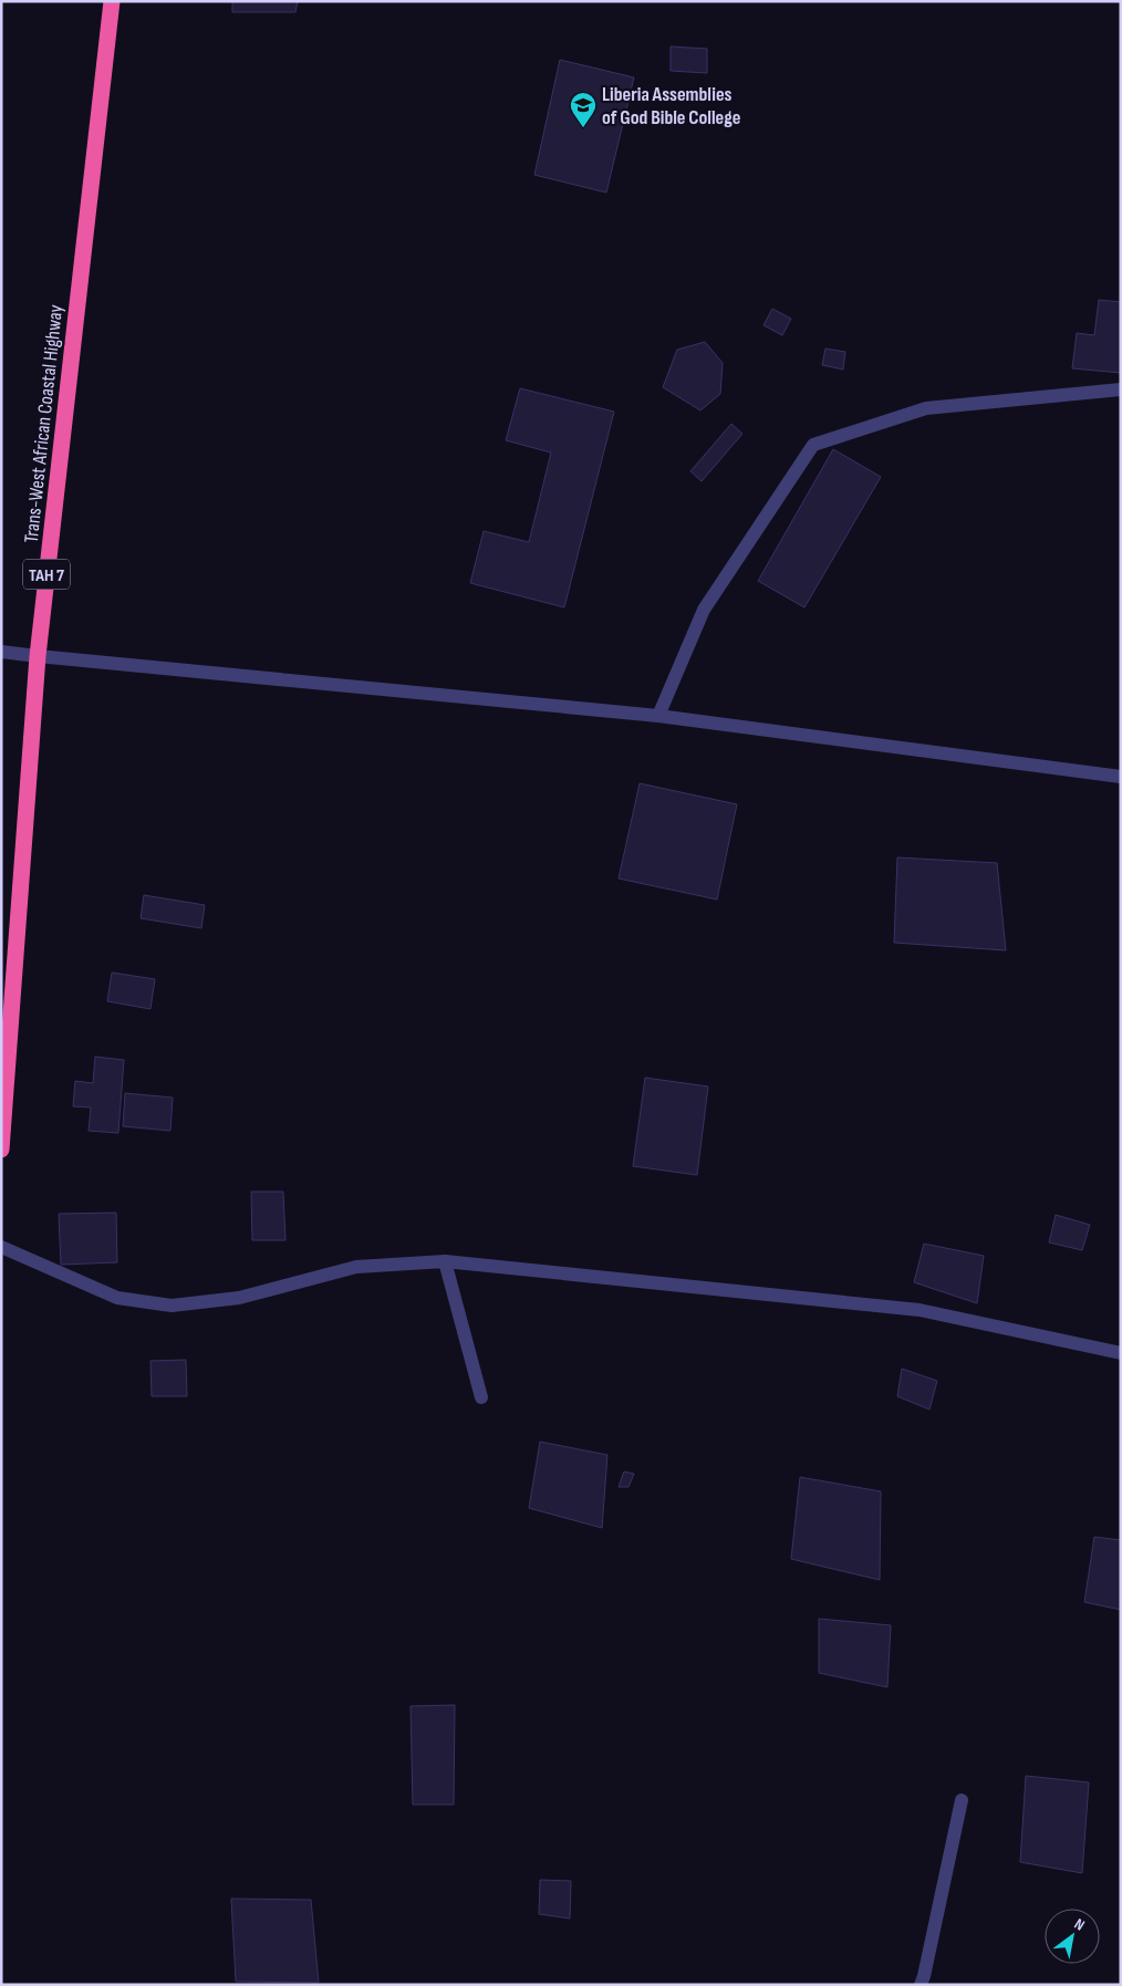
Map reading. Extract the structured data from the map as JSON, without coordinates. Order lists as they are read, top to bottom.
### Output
{
  "streets": {
    "highway": ["Trans-West African Coastal Highway", "TAH 7"]
  },
  "places": {
    "school or university": ["Liberia Assemblies of God Bible College"]
  },
  "north": "top right"
}
